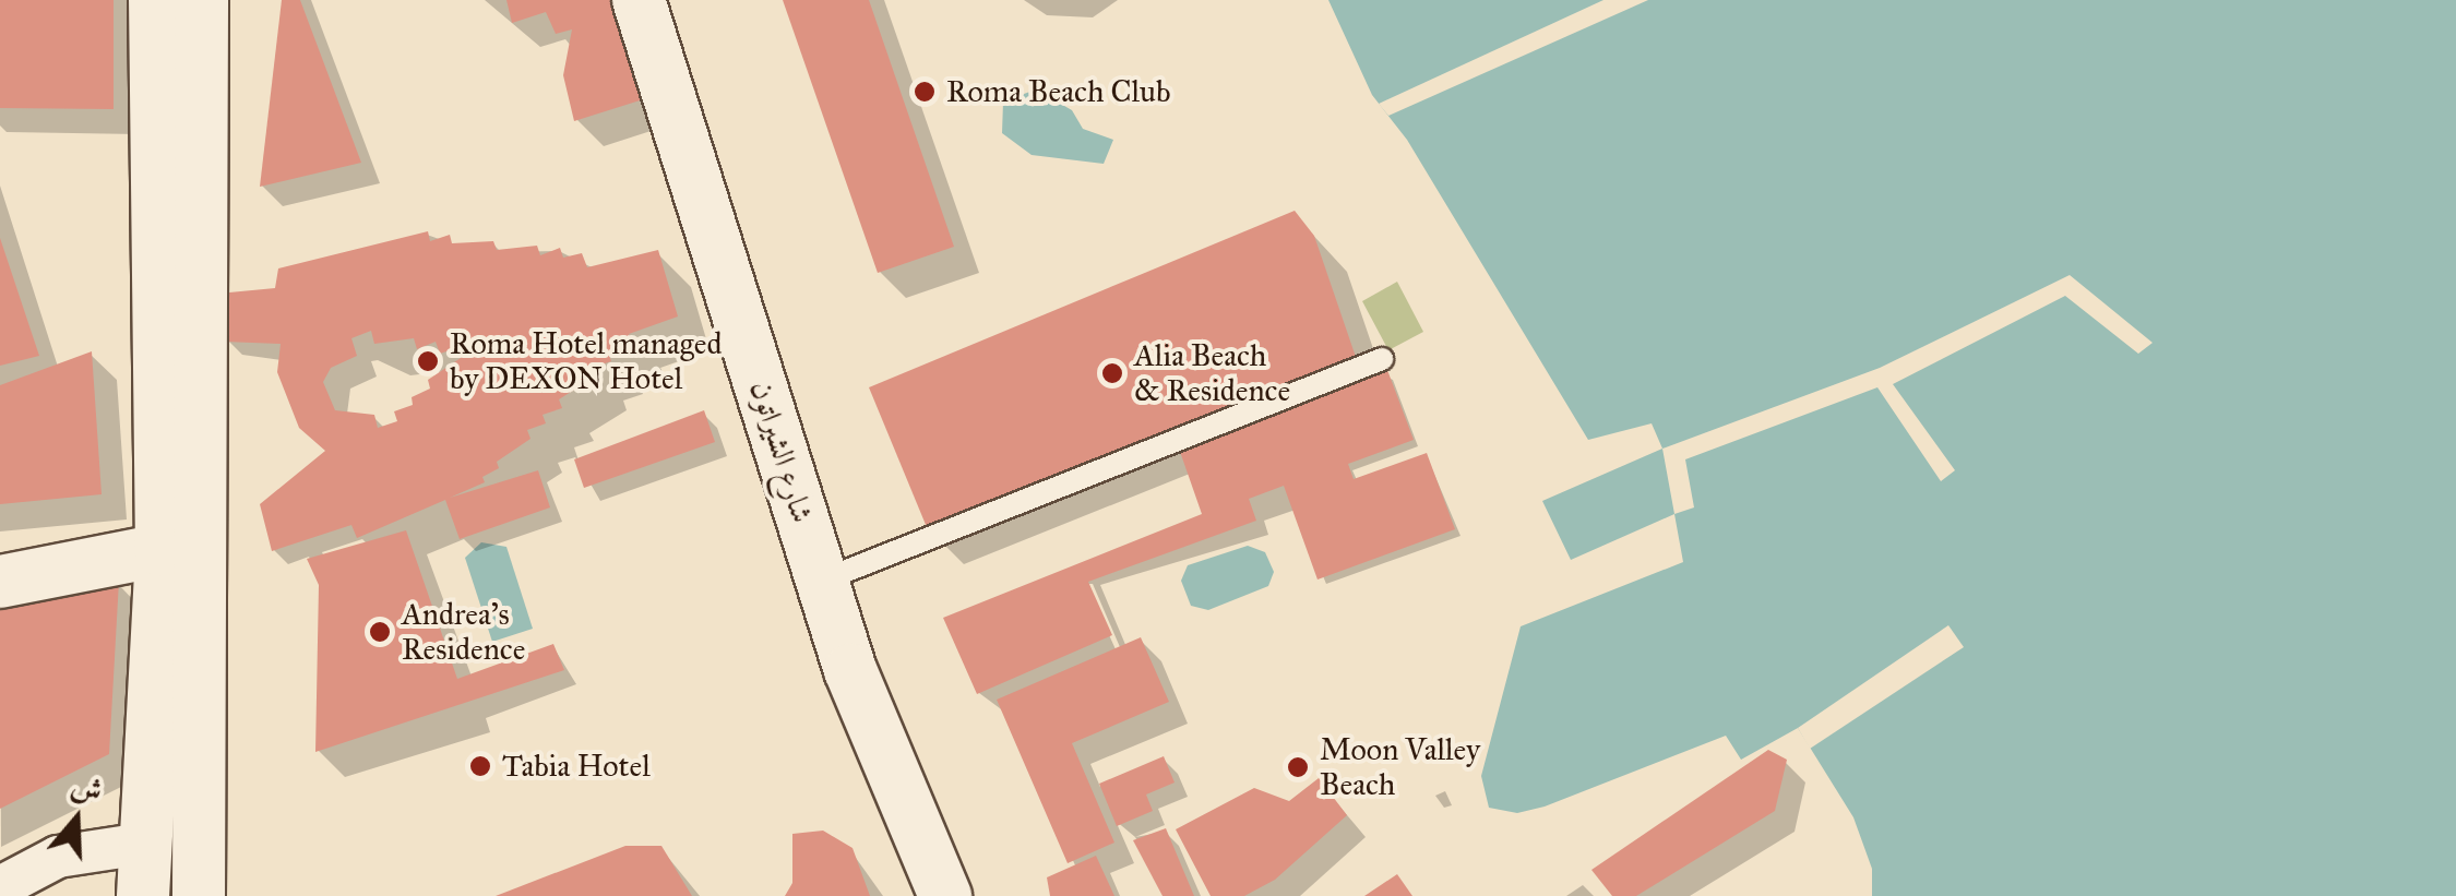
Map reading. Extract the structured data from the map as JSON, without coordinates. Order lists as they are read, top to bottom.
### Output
{
  "streets": {
    "street": ["شارع الشيراتون"]
  },
  "places": [
    "Roma Beach Club",
    "Roma Hotel managed by DEXON Hotel",
    "Alia Beach & Residence",
    "Andrea's Residence",
    "Tabia Hotel",
    "Moon Valley Beach"
  ],
  "north": "top"
}
